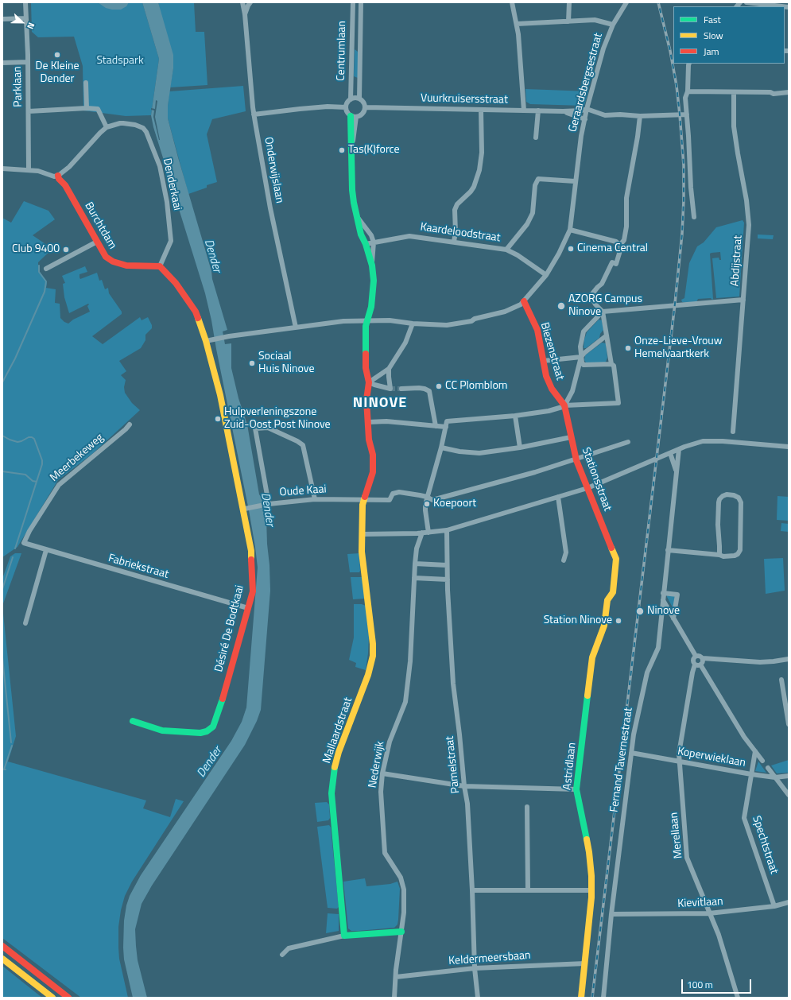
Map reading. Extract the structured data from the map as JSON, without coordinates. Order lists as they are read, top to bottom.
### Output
{
  "streets": {
    "main road": [
      "Burchtdam",
      "Biezenstraat",
      "Stationsstraat",
      "Désiré De Bodtkaai",
      "Mallaardstraat",
      "Astridlaan"
    ],
    "street": [
      "Centrumlaan",
      "Geraardsbergsestraat",
      "Parklaan",
      "Vuurkruisersstraat",
      "Onderwijslaan",
      "Denderkaai",
      "Kaardeloodstraat",
      "Abdijstraat",
      "Meerbekeweg",
      "Oude Kaai",
      "Fabriekstraat",
      "Koperwieklaan",
      "Fernand Tavernestraat",
      "Nederwijk",
      "Pamelstraat",
      "Merellaan",
      "Spechtstraat",
      "Kievitlaan",
      "Keldermeersbaan"
    ]
  },
  "crossings": [
    ["Centrumlaan", "Vuurkruisersstraat"],
    ["Geraardsbergsestraat", "Vuurkruisersstraat"],
    ["Geraardsbergsestraat", "Onderwijslaan"],
    ["Geraardsbergsestraat", "Kaardeloodstraat"],
    ["Geraardsbergsestraat", "Biezenstraat"],
    ["Geraardsbergsestraat", "Désiré De Bodtkaai"],
    ["Geraardsbergsestraat", "Mallaardstraat"],
    ["Denderkaai", "Burchtdam"],
    ["Denderkaai", "Désiré De Bodtkaai"],
    ["Burchtdam", "Désiré De Bodtkaai"],
    ["Biezenstraat", "Stationsstraat"],
    ["Meerbekeweg", "Fabriekstraat"],
    ["Stationsstraat", "Astridlaan"],
    ["Oude Kaai", "Désiré De Bodtkaai"],
    ["Oude Kaai", "Mallaardstraat"],
    ["Fabriekstraat", "Désiré De Bodtkaai"],
    ["Koperwieklaan", "Fernand Tavernestraat"],
    ["Koperwieklaan", "Merellaan"],
    ["Koperwieklaan", "Spechtstraat"],
    ["Fernand Tavernestraat", "Kievitlaan"],
    ["Nederwijk", "Keldermeersbaan"],
    ["Pamelstraat", "Keldermeersbaan"],
    ["Astridlaan", "Keldermeersbaan"],
    ["Merellaan", "Kievitlaan"],
    ["Spechtstraat", "Kievitlaan"]
  ],
  "districts": ["NINOVE"],
  "water": ["Dender"],
  "parks": ["Stadspark"],
  "places": [
    "De Kleine Dender",
    "Tas(K)force",
    "Cinema Central",
    "Club 9400",
    "AZORG Campus Ninove",
    "Onze-Lieve-Vrouw Hemelvaartkerk",
    "Sociaal Huis Ninove",
    "CC Plomblom",
    "Hulpverleningszone Zuid-Oost Post Ninove",
    "Koepoort",
    "Ninove",
    "Station Ninove"
  ],
  "legend": ["Fast", "Slow", "Jam"],
  "scale_bar": "100 m",
  "north": "right"
}
